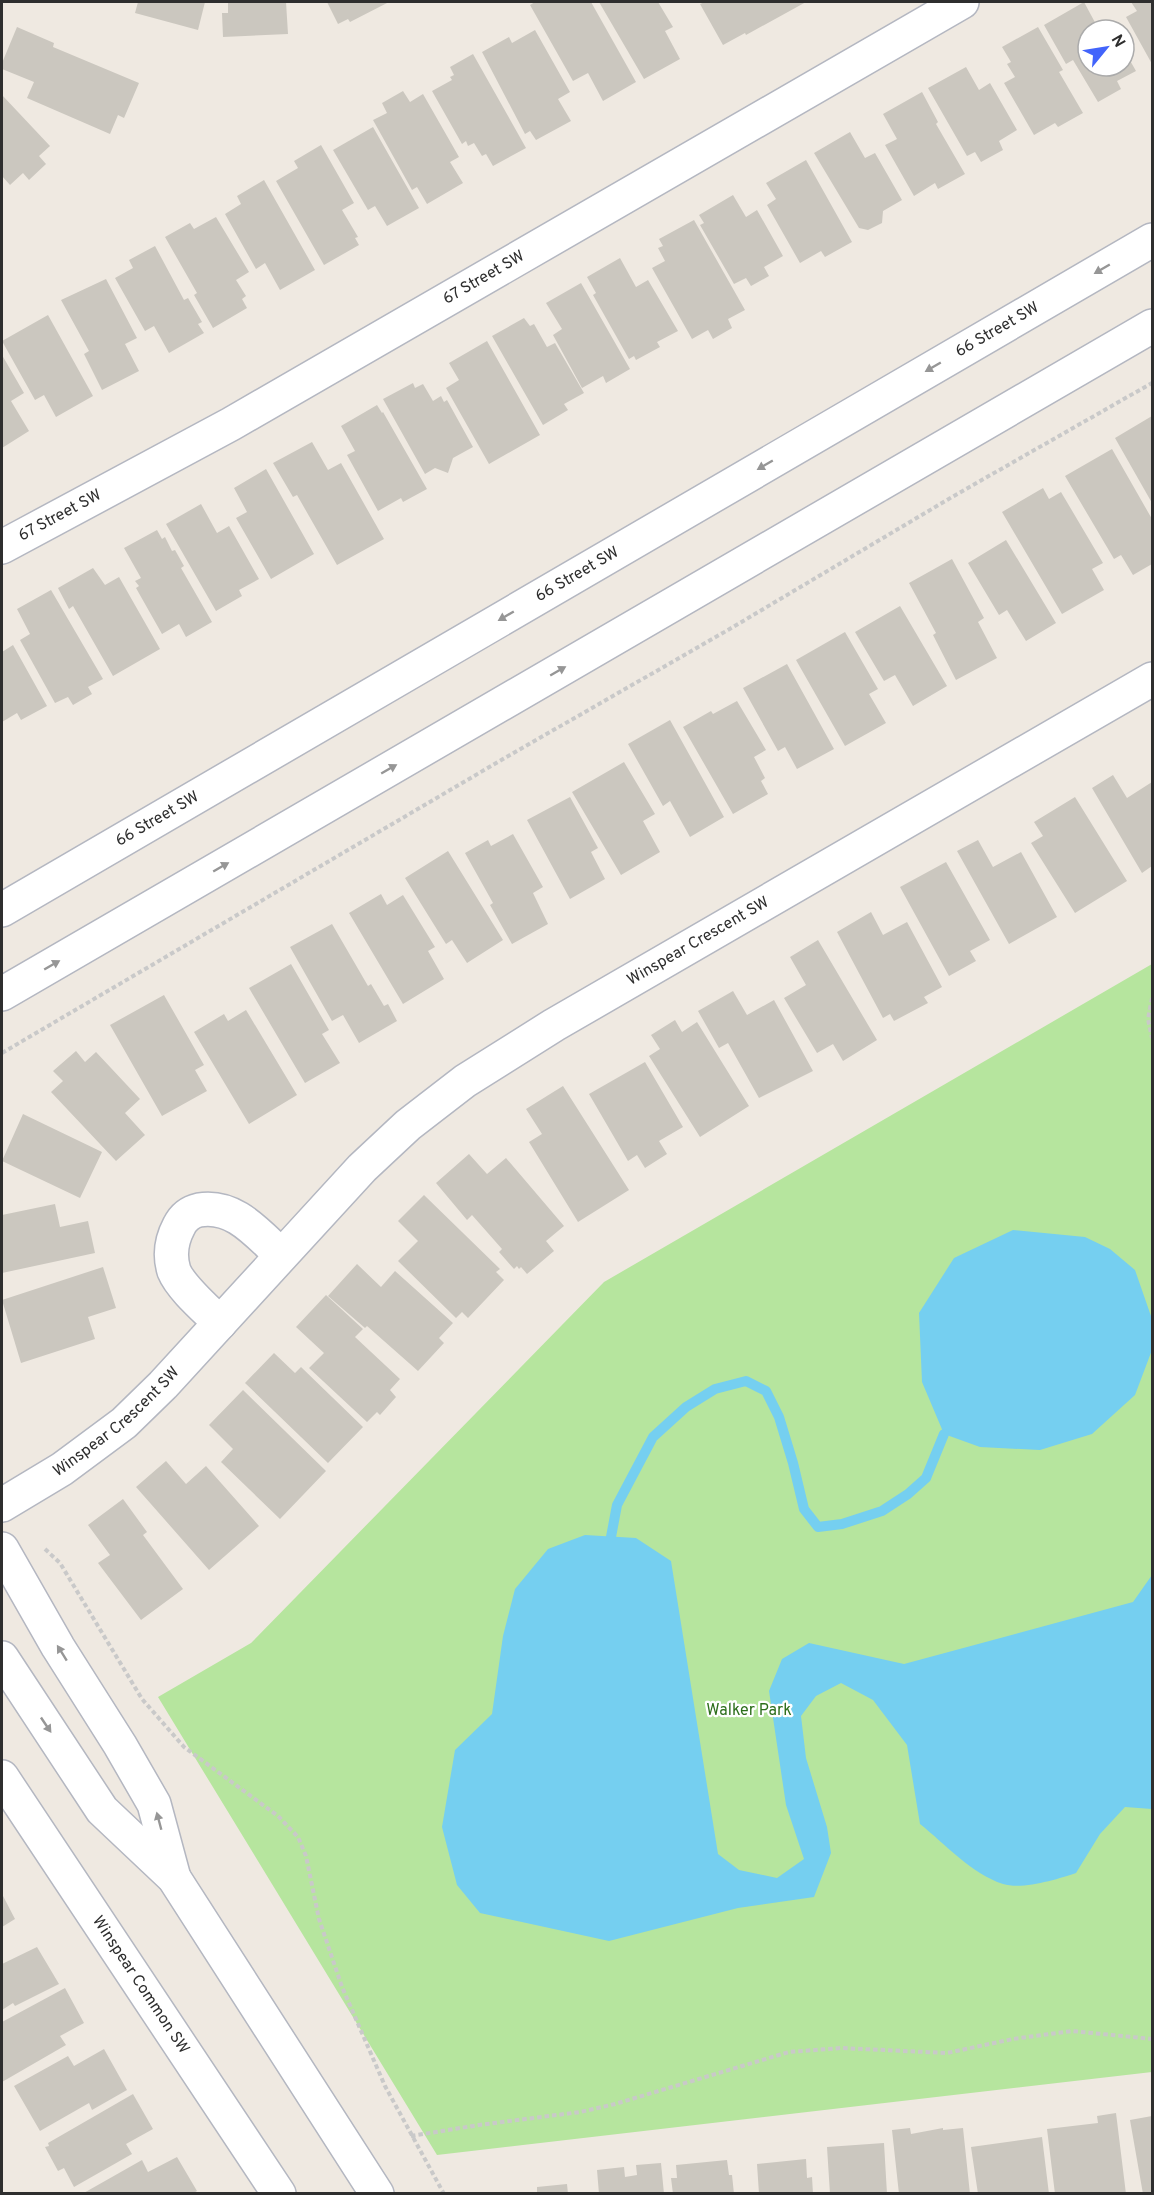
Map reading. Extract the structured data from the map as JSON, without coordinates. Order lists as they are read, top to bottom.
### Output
{
  "streets": {
    "street": [
      "67 Street SW",
      "66 Street SW",
      "Winspear Crescent SW",
      "Winspear Common SW"
    ]
  },
  "parks": ["Walker Park"],
  "north": "top right"
}
